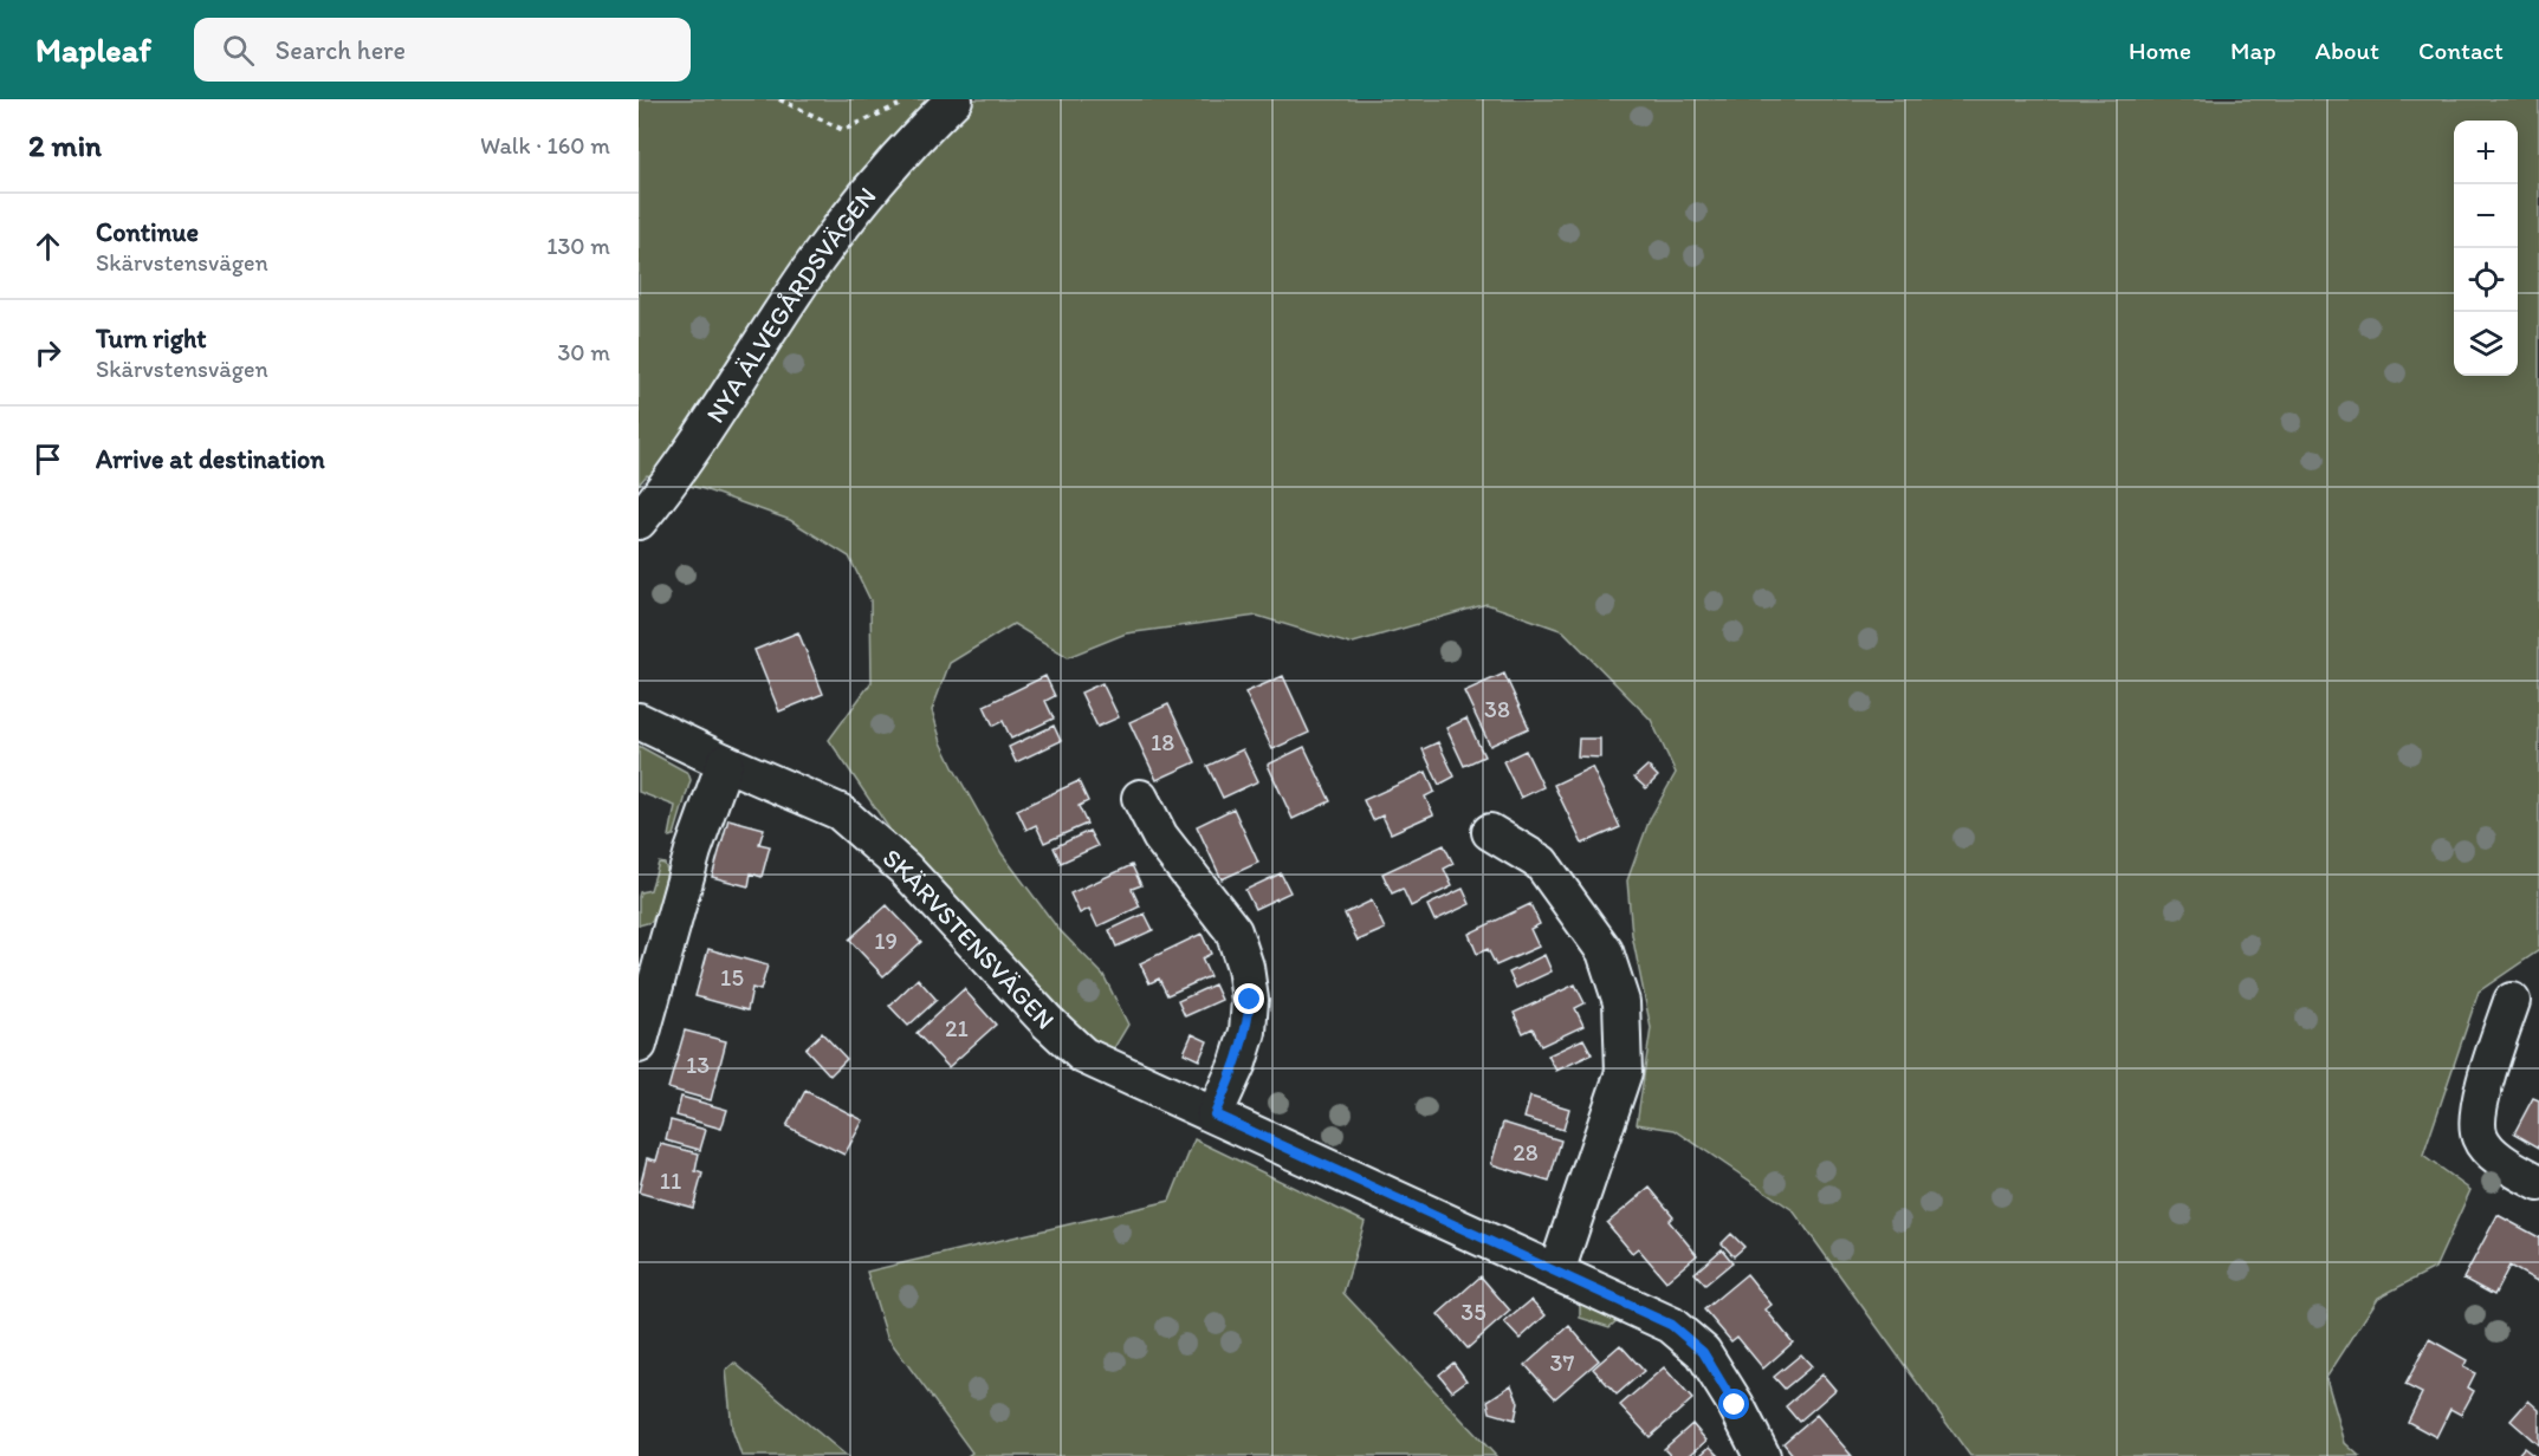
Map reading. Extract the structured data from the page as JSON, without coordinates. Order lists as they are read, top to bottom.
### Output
{
  "streets": {
    "street": ["NYA ÄLVEGÅRDSVÄGEN", "SKÄRVSTENSVÄGEN"]
  },
  "house_numbers": [
    "38",
    "18",
    "19",
    "15",
    "21",
    "13",
    "28",
    "11",
    "35",
    "37"
  ],
  "page": {
    "header": "Mapleaf",
    "search": "Search here",
    "nav": [
      "Home",
      "Map",
      "About",
      "Contact"
    ],
    "heading": ["2 min", "Walk · 160 m"],
    "map_buttons": ["+", "−"],
    "list": [
      ["Continue", "Skärvstensvägen", "130 m"],
      ["Turn right", "Skärvstensvägen", "30 m"],
      "Arrive at destination"
    ]
  }
}
